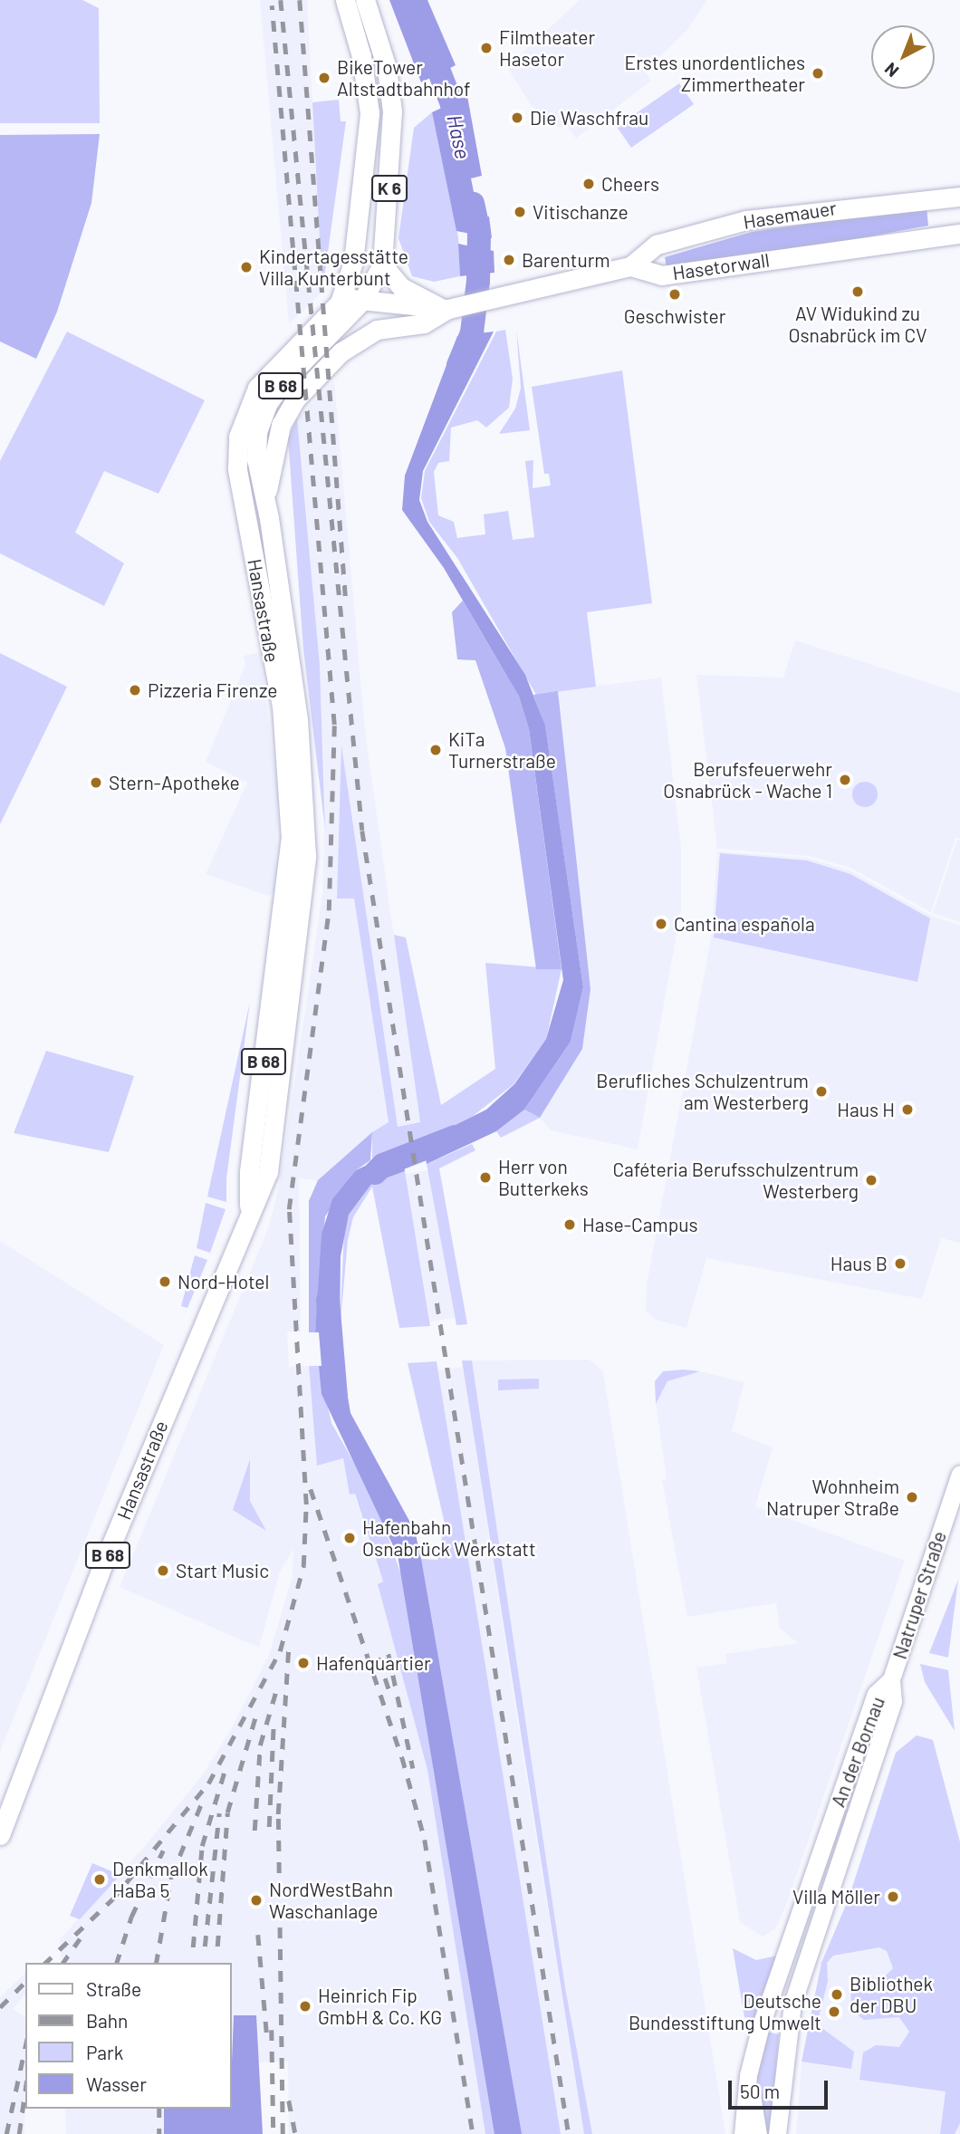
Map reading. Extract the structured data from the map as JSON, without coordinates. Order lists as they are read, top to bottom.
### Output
{
  "streets": {
    "main road": [
      "K 6",
      "Hasemauer",
      "Hasetorwall",
      "B 68",
      "Hansastraße",
      "Natruper Straße",
      "An der Bornau"
    ]
  },
  "crossings": [
    ["K 6", "Hasetorwall"],
    ["K 6", "B 68"],
    ["K 6", "Hansastraße"],
    ["Hasemauer", "Hasetorwall"],
    ["Hasetorwall", "B 68"],
    ["Hasetorwall", "Hansastraße"],
    ["B 68", "Hansastraße"],
    ["Natruper Straße", "An der Bornau"]
  ],
  "water": ["Hase"],
  "places": [
    "Filmtheater Hasetor",
    "Erstes unordentliches Zimmertheater",
    "BikeTower Altstadtbahnhof",
    "Die Waschfrau",
    "Cheers",
    "Vitischanze",
    "Barenturm",
    "Kindertagesstätte Villa Kunterbunt",
    "AV Widukind zu Osnabrück im CV",
    "Geschwister",
    "Pizzeria Firenze",
    "KiTa Turnerstraße",
    "Berufsfeuerwehr Osnabrück - Wache 1",
    "Stern-Apotheke",
    "Cantina española",
    "Berufliches Schulzentrum am Westerberg",
    "Haus H",
    "Herr von Butterkeks",
    "Caféteria Berufsschulzentrum Westerberg",
    "Hase-Campus",
    "Haus B",
    "Nord-Hotel",
    "Wohnheim Natruper Straße",
    "Hafenbahn Osnabrück Werkstatt",
    "Start Music",
    "Hafenquartier",
    "Denkmallok HaBa 5",
    "Villa Möller",
    "NordWestBahn Waschanlage",
    "Bibliothek der DBU",
    "Heinrich Fip GmbH & Co. KG",
    "Deutsche Bundesstiftung Umwelt"
  ],
  "legend": [
    "Straße",
    "Bahn",
    "Park",
    "Wasser"
  ],
  "scale_bar": "50 m",
  "north": "bottom left"
}
